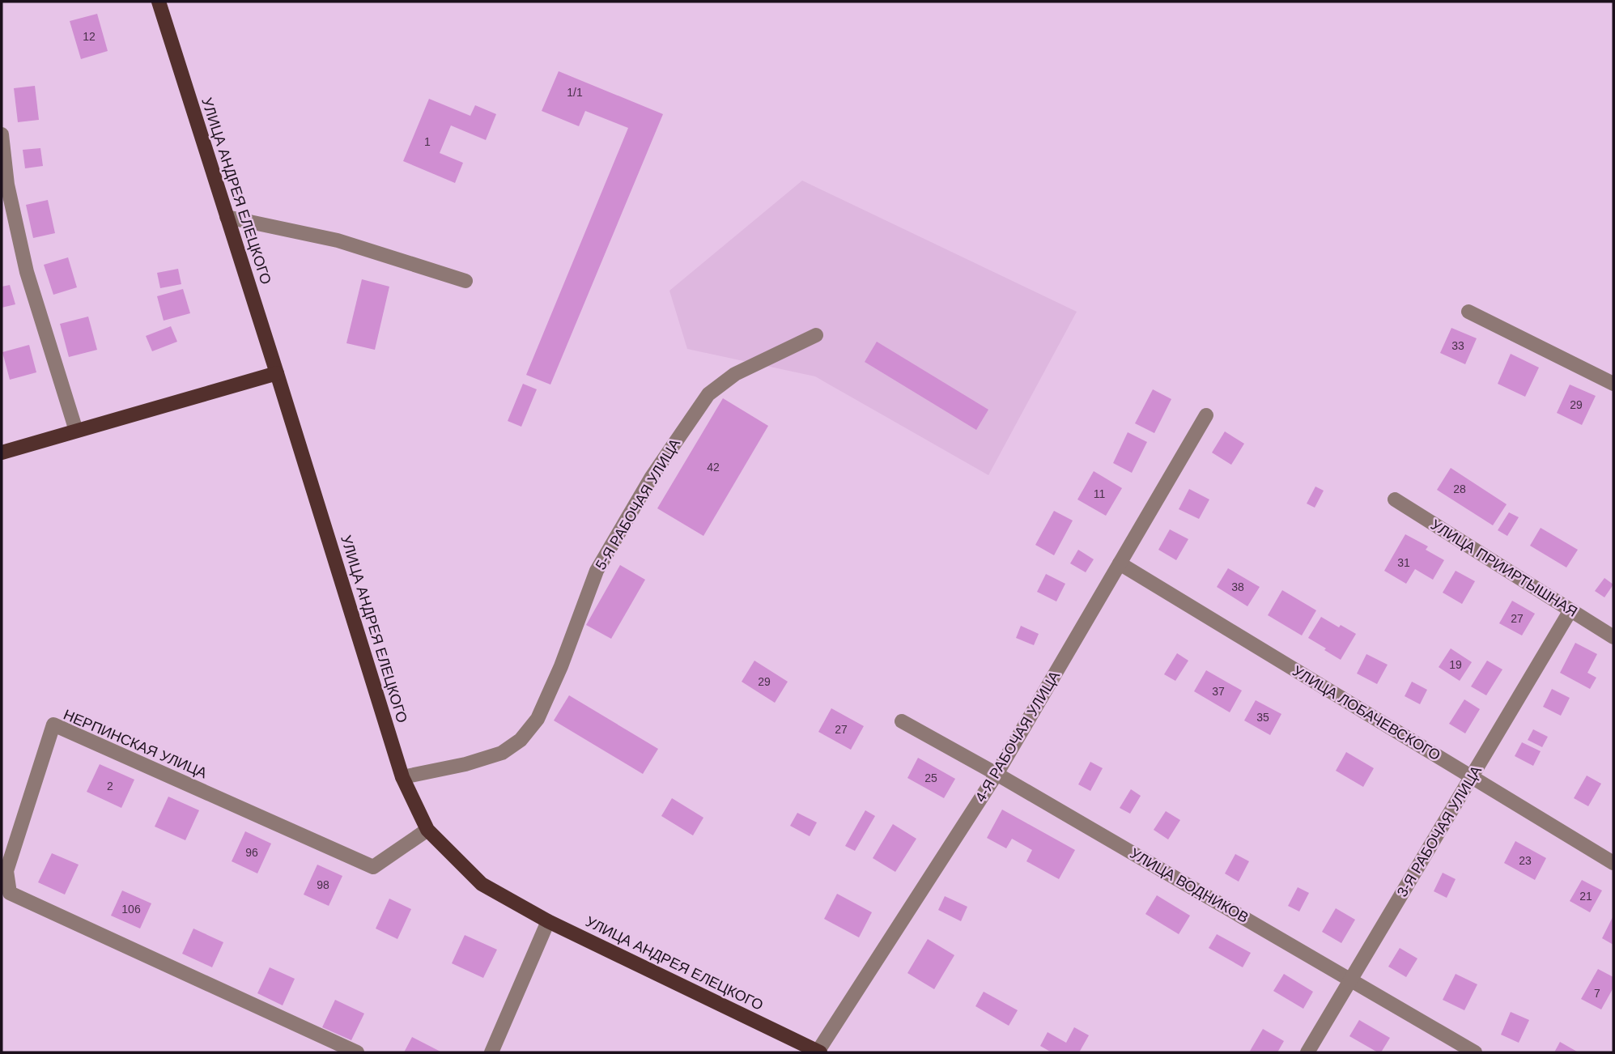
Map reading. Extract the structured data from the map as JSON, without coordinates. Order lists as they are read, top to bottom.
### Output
{
  "streets": {
    "main road": ["УЛИЦА АНДРЕЯ ЕЛЕЦКОГО"],
    "street": [
      "5-Я РАБОЧАЯ УЛИЦА",
      "УЛИЦА ПРИИРТЫШНАЯ",
      "УЛИЦА ЛОБАЧЕВСКОГО",
      "4-Я РАБОЧАЯ УЛИЦА",
      "НЕРПИНСКАЯ УЛИЦА",
      "3-Я РАБОЧАЯ УЛИЦА",
      "УЛИЦА ВОДНИКОВ"
    ]
  },
  "crossings": [
    ["УЛИЦА АНДРЕЯ ЕЛЕЦКОГО", "5-Я РАБОЧАЯ УЛИЦА"],
    ["УЛИЦА АНДРЕЯ ЕЛЕЦКОГО", "4-Я РАБОЧАЯ УЛИЦА"],
    ["УЛИЦА АНДРЕЯ ЕЛЕЦКОГО", "НЕРПИНСКАЯ УЛИЦА"],
    ["УЛИЦА ПРИИРТЫШНАЯ", "3-Я РАБОЧАЯ УЛИЦА"],
    ["УЛИЦА ЛОБАЧЕВСКОГО", "4-Я РАБОЧАЯ УЛИЦА"],
    ["УЛИЦА ЛОБАЧЕВСКОГО", "3-Я РАБОЧАЯ УЛИЦА"],
    ["4-Я РАБОЧАЯ УЛИЦА", "УЛИЦА ВОДНИКОВ"],
    ["3-Я РАБОЧАЯ УЛИЦА", "УЛИЦА ВОДНИКОВ"]
  ],
  "house_numbers": [
    "12",
    "1/1",
    "1",
    "33",
    "29",
    "42",
    "28",
    "11",
    "31",
    "38",
    "27",
    "19",
    "29",
    "37",
    "35",
    "27",
    "25",
    "2",
    "96",
    "23",
    "98",
    "21",
    "106",
    "7"
  ]
}
